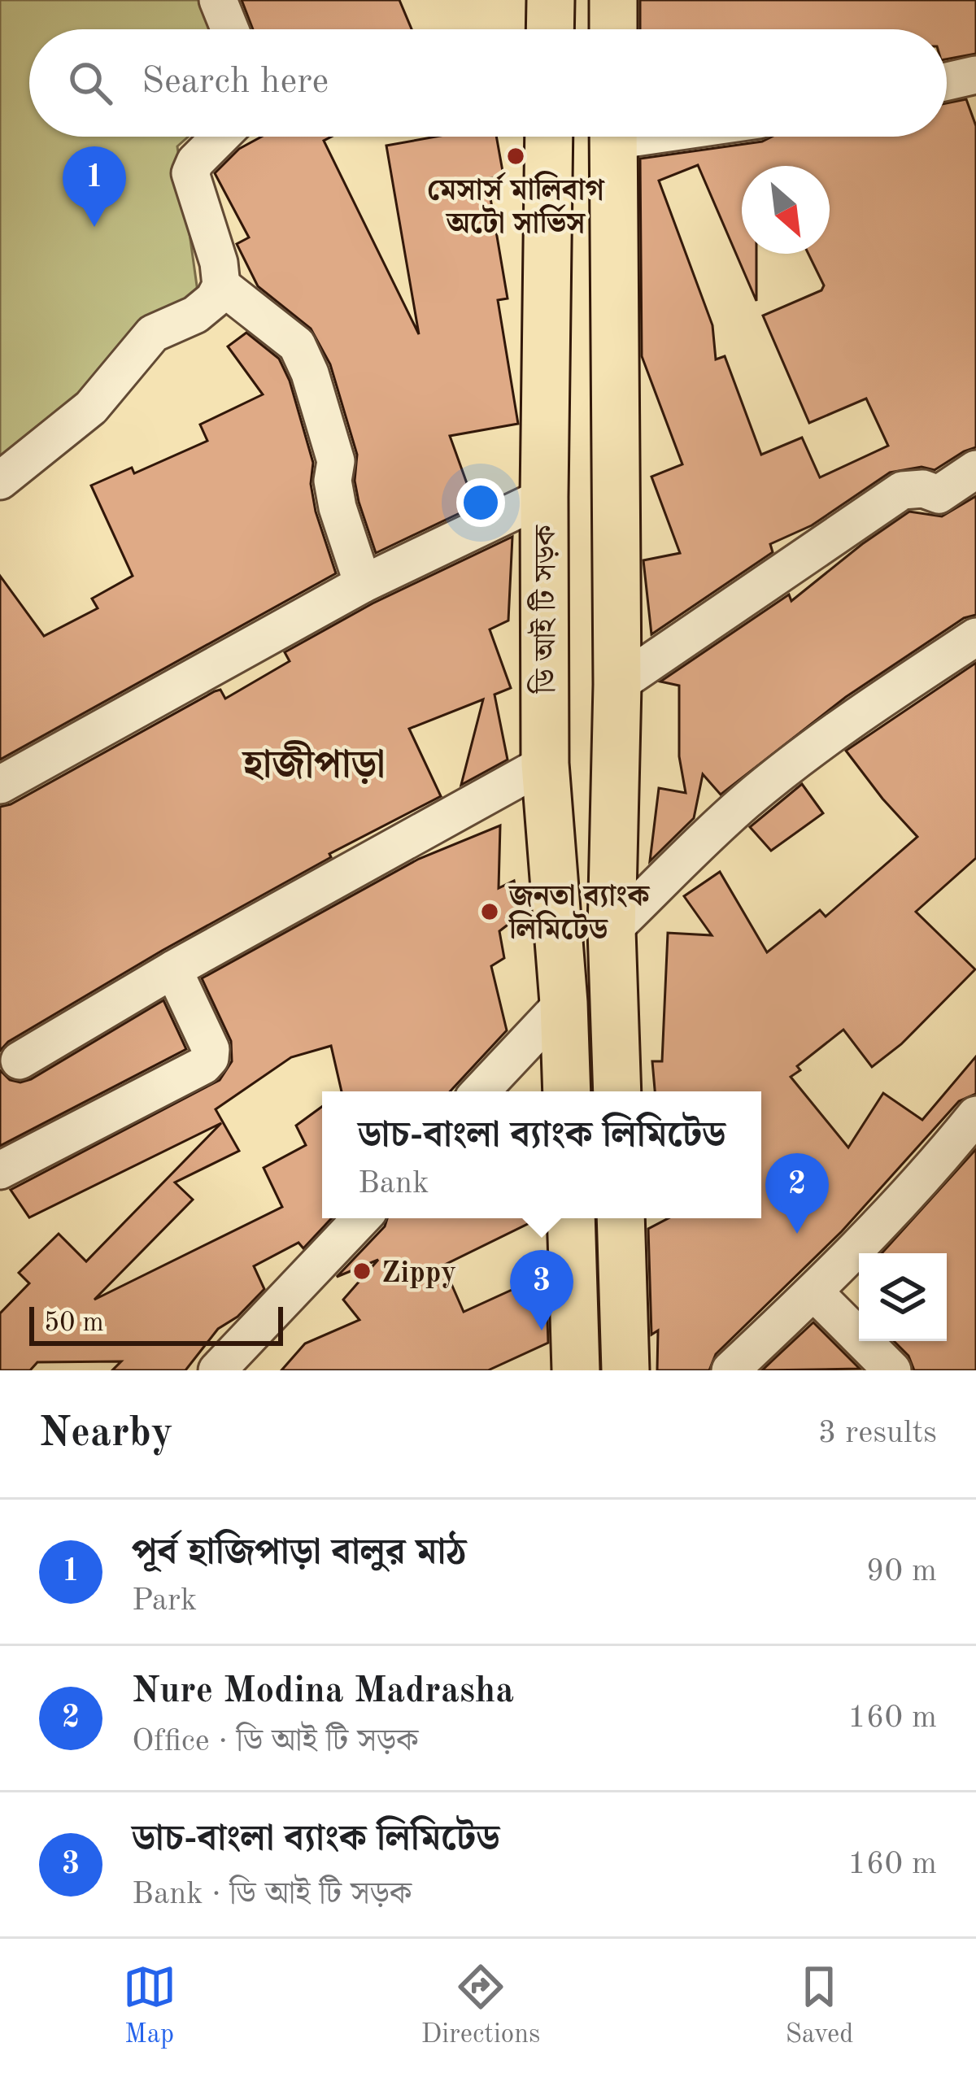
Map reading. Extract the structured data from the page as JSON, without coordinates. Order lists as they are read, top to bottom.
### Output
{
  "streets": {
    "main road": ["ডি আই টি সড়ক"]
  },
  "districts": ["হাজীপাড়া"],
  "places": ["মেসার্স মালিবাগ অটো সার্ভিস", "জনতা ব্যাংক লিমিটেড", "Zippy"],
  "scale_bar": "50 m",
  "north": "bottom right",
  "page": {
    "search": "Search here",
    "pins": ["1", "2", "3"],
    "popup": ["ডাচ-বাংলা ব্যাংক লিমিটেড", "Bank"],
    "scale": "50 m",
    "heading": ["Nearby", "3 results"],
    "list": [
      {
        "mark": "1",
        "name": "পূর্ব হাজিপাড়া বালুর মাঠ",
        "note": "Park",
        "value": "90 m"
      },
      {
        "mark": "2",
        "name": "Nure Modina Madrasha",
        "note": "Office · ডি আই টি সড়ক",
        "value": "160 m"
      },
      {
        "mark": "3",
        "name": "ডাচ-বাংলা ব্যাংক লিমিটেড",
        "note": "Bank · ডি আই টি সড়ক",
        "value": "160 m"
      }
    ],
    "nav": ["Map", "Directions", "Saved"]
  }
}
